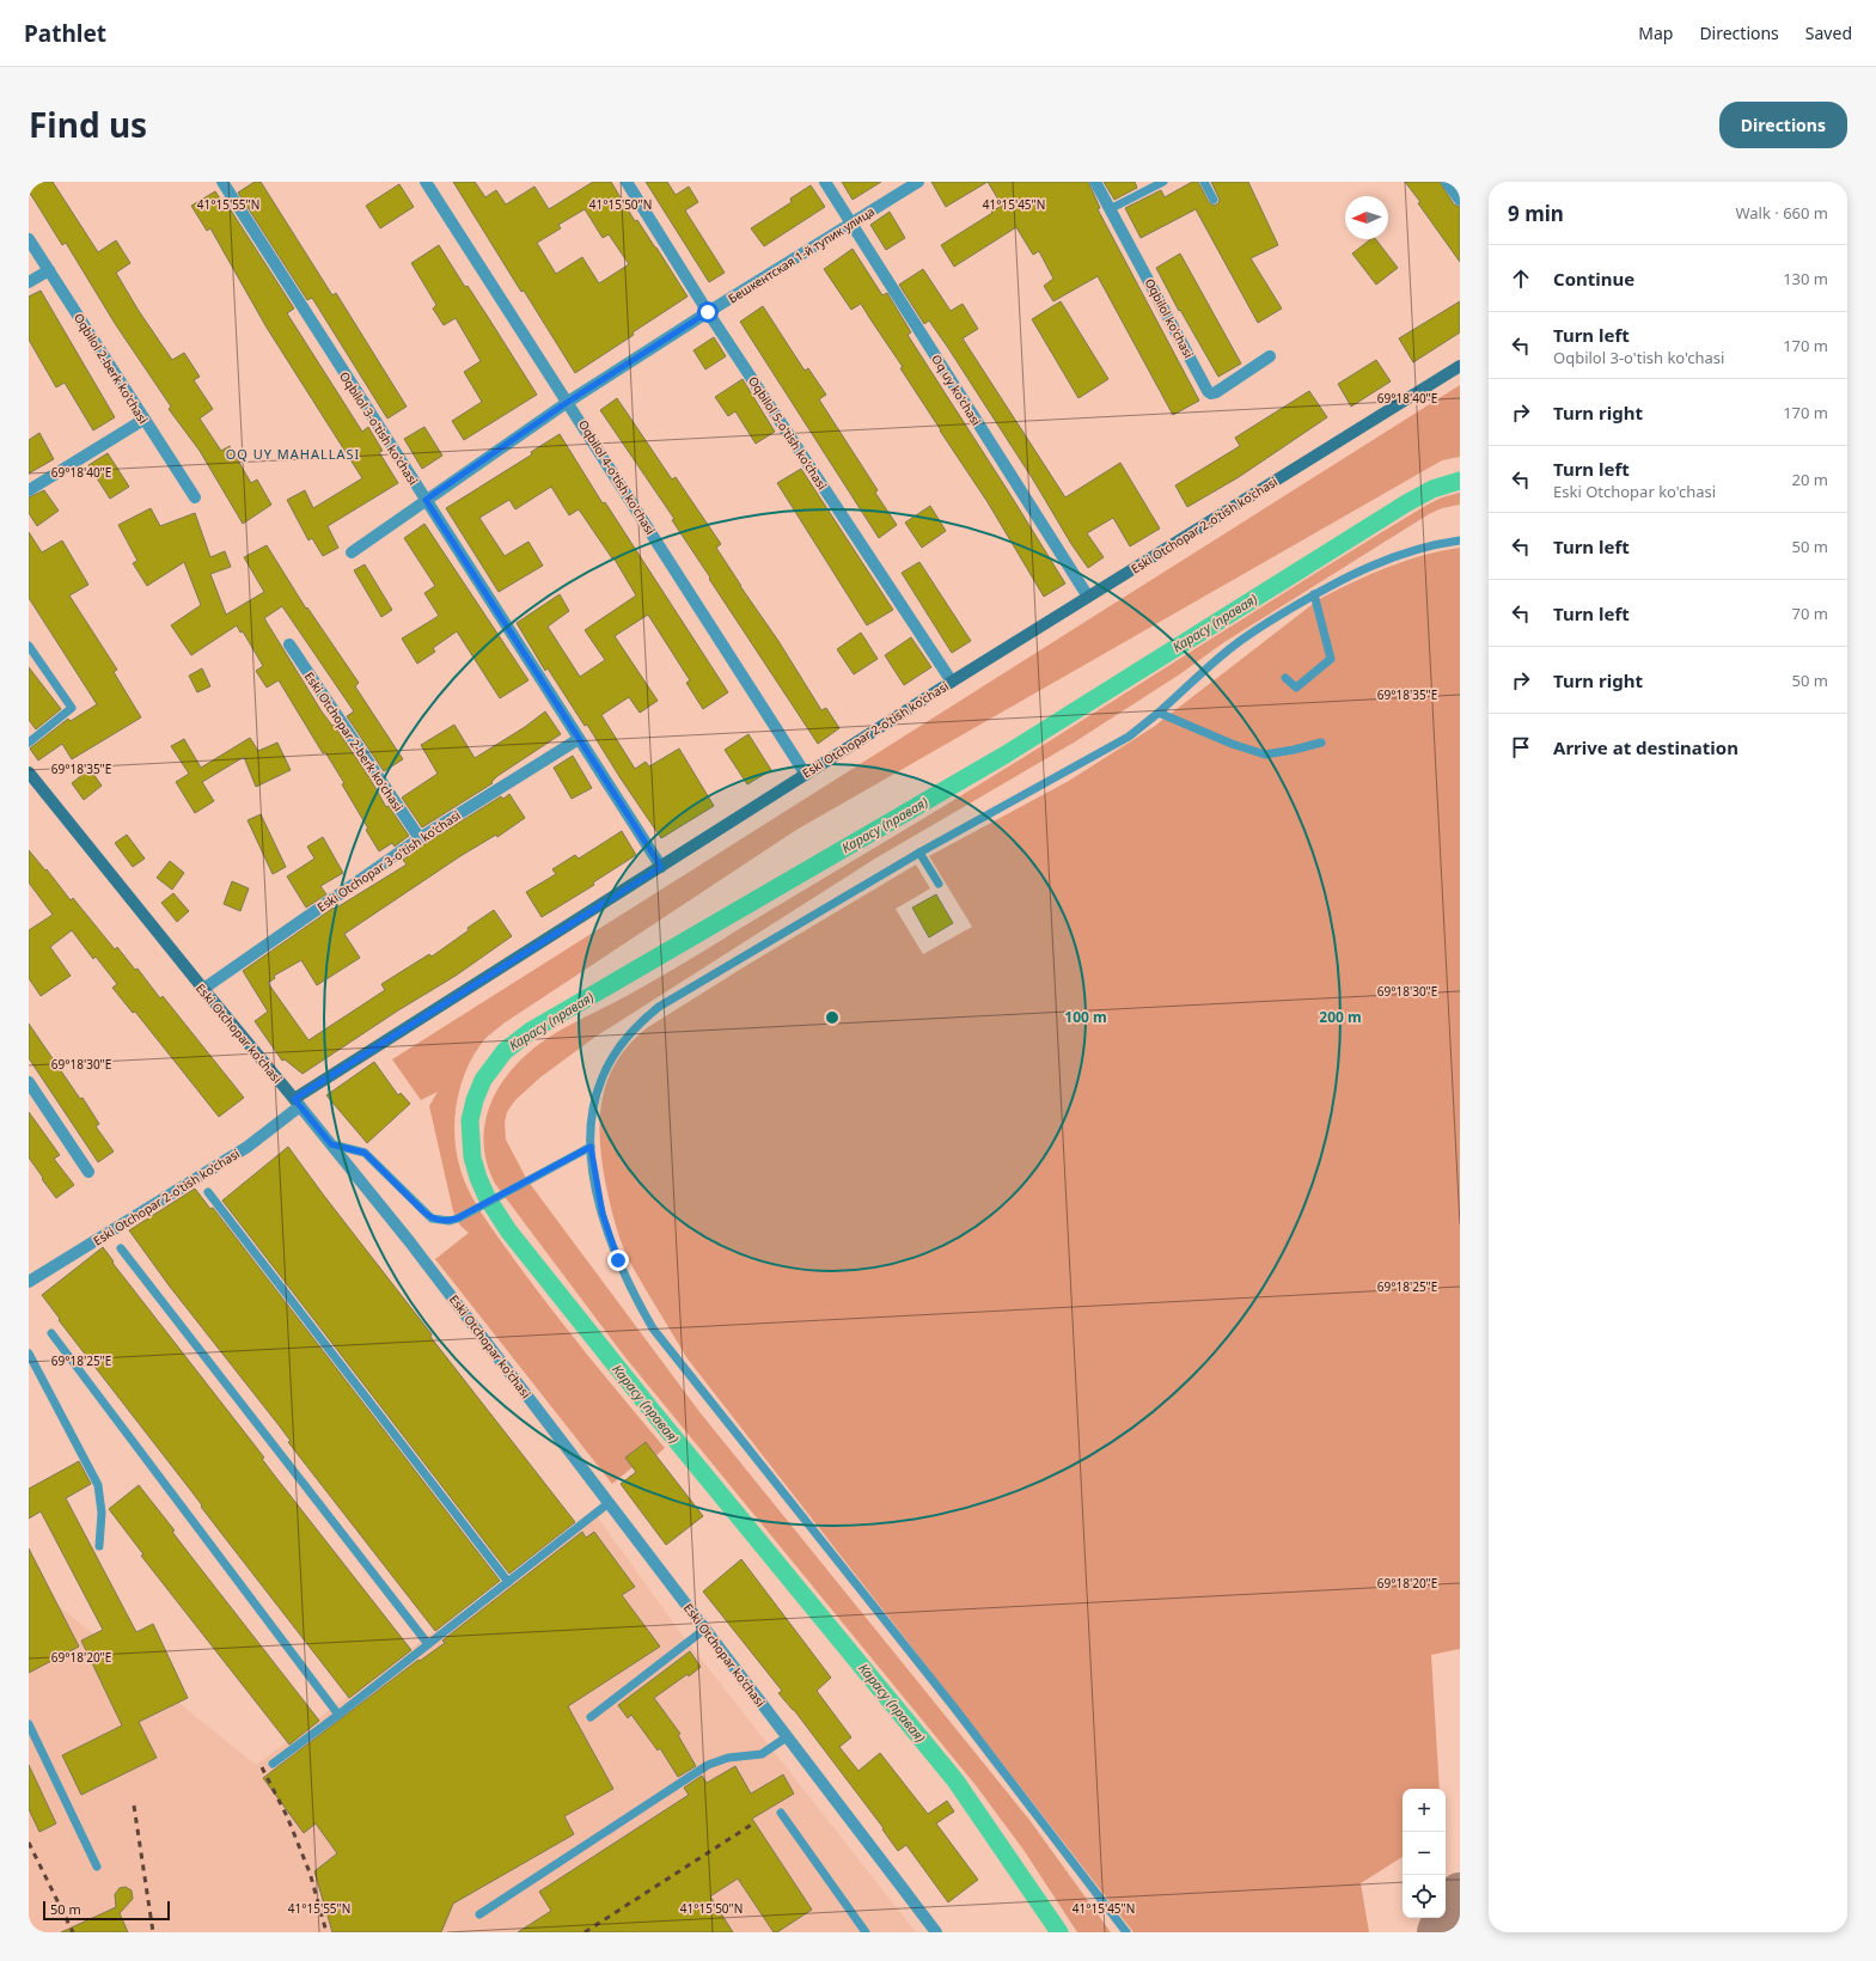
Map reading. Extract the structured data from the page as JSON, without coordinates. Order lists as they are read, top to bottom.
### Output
{
  "streets": {
    "street": [
      "Бешкентская 1-й тупик улица",
      "Oqbilol ko'chasi",
      "Oqbilol 2-berk ko'chasi",
      "Oq uy ko'chasi",
      "Oqbilol 3-o'tish ko'chasi",
      "Oqbilol 5-o'tish ko'chasi",
      "Oqbilol 4-o'tish ko'chasi",
      "Eski Otchopar 2-o'tish ko'chasi",
      "Eski Otchopar 2-berk ko'chasi",
      "Eski Otchopar 3-o'tish ko'chasi",
      "Eski Otchopar ko'chasi"
    ]
  },
  "crossings": [
    ["Бешкентская 1-й тупик улица", "Oq uy ko'chasi"],
    ["Бешкентская 1-й тупик улица", "Oqbilol 3-o'tish ko'chasi"],
    ["Бешкентская 1-й тупик улица", "Oqbilol 5-o'tish ko'chasi"],
    ["Бешкентская 1-й тупик улица", "Oqbilol 4-o'tish ko'chasi"],
    ["Oq uy ko'chasi", "Eski Otchopar 2-o'tish ko'chasi"],
    ["Oqbilol 3-o'tish ko'chasi", "Eski Otchopar 2-o'tish ko'chasi"],
    ["Oqbilol 3-o'tish ko'chasi", "Eski Otchopar 3-o'tish ko'chasi"],
    ["Oqbilol 5-o'tish ko'chasi", "Eski Otchopar 2-o'tish ko'chasi"],
    ["Oqbilol 4-o'tish ko'chasi", "Eski Otchopar 2-o'tish ko'chasi"],
    ["Eski Otchopar 2-o'tish ko'chasi", "Eski Otchopar ko'chasi"],
    ["Eski Otchopar 2-berk ko'chasi", "Eski Otchopar 3-o'tish ko'chasi"],
    ["Eski Otchopar 3-o'tish ko'chasi", "Eski Otchopar ko'chasi"]
  ],
  "districts": ["OQ UY MAHALLASI"],
  "water": ["Карасу (правая)"],
  "scale_bar": "50 m",
  "north": "left",
  "page": {
    "header": "Pathlet",
    "nav": ["Map", "Directions", "Saved"],
    "title": "Find us",
    "buttons": "Directions",
    "heading": ["9 min", "Walk · 660 m"],
    "list": [
      ["Continue", "130 m"],
      ["Turn left", "Oqbilol 3-o'tish ko'chasi", "170 m"],
      ["Turn right", "170 m"],
      ["Turn left", "Eski Otchopar ko'chasi", "20 m"],
      ["Turn left", "50 m"],
      ["Turn left", "70 m"],
      ["Turn right", "50 m"],
      "Arrive at destination"
    ],
    "map_buttons": ["+", "−"],
    "scale": "50 m"
  },
  "coordinates": [
    "41°15'55\"N",
    "41°15'50\"N",
    "41°15'45\"N",
    "69°18'40\"E",
    "69°18'35\"E",
    "69°18'30\"E",
    "69°18'25\"E",
    "69°18'20\"E"
  ],
  "rings": ["100 m", "200 m"]
}
